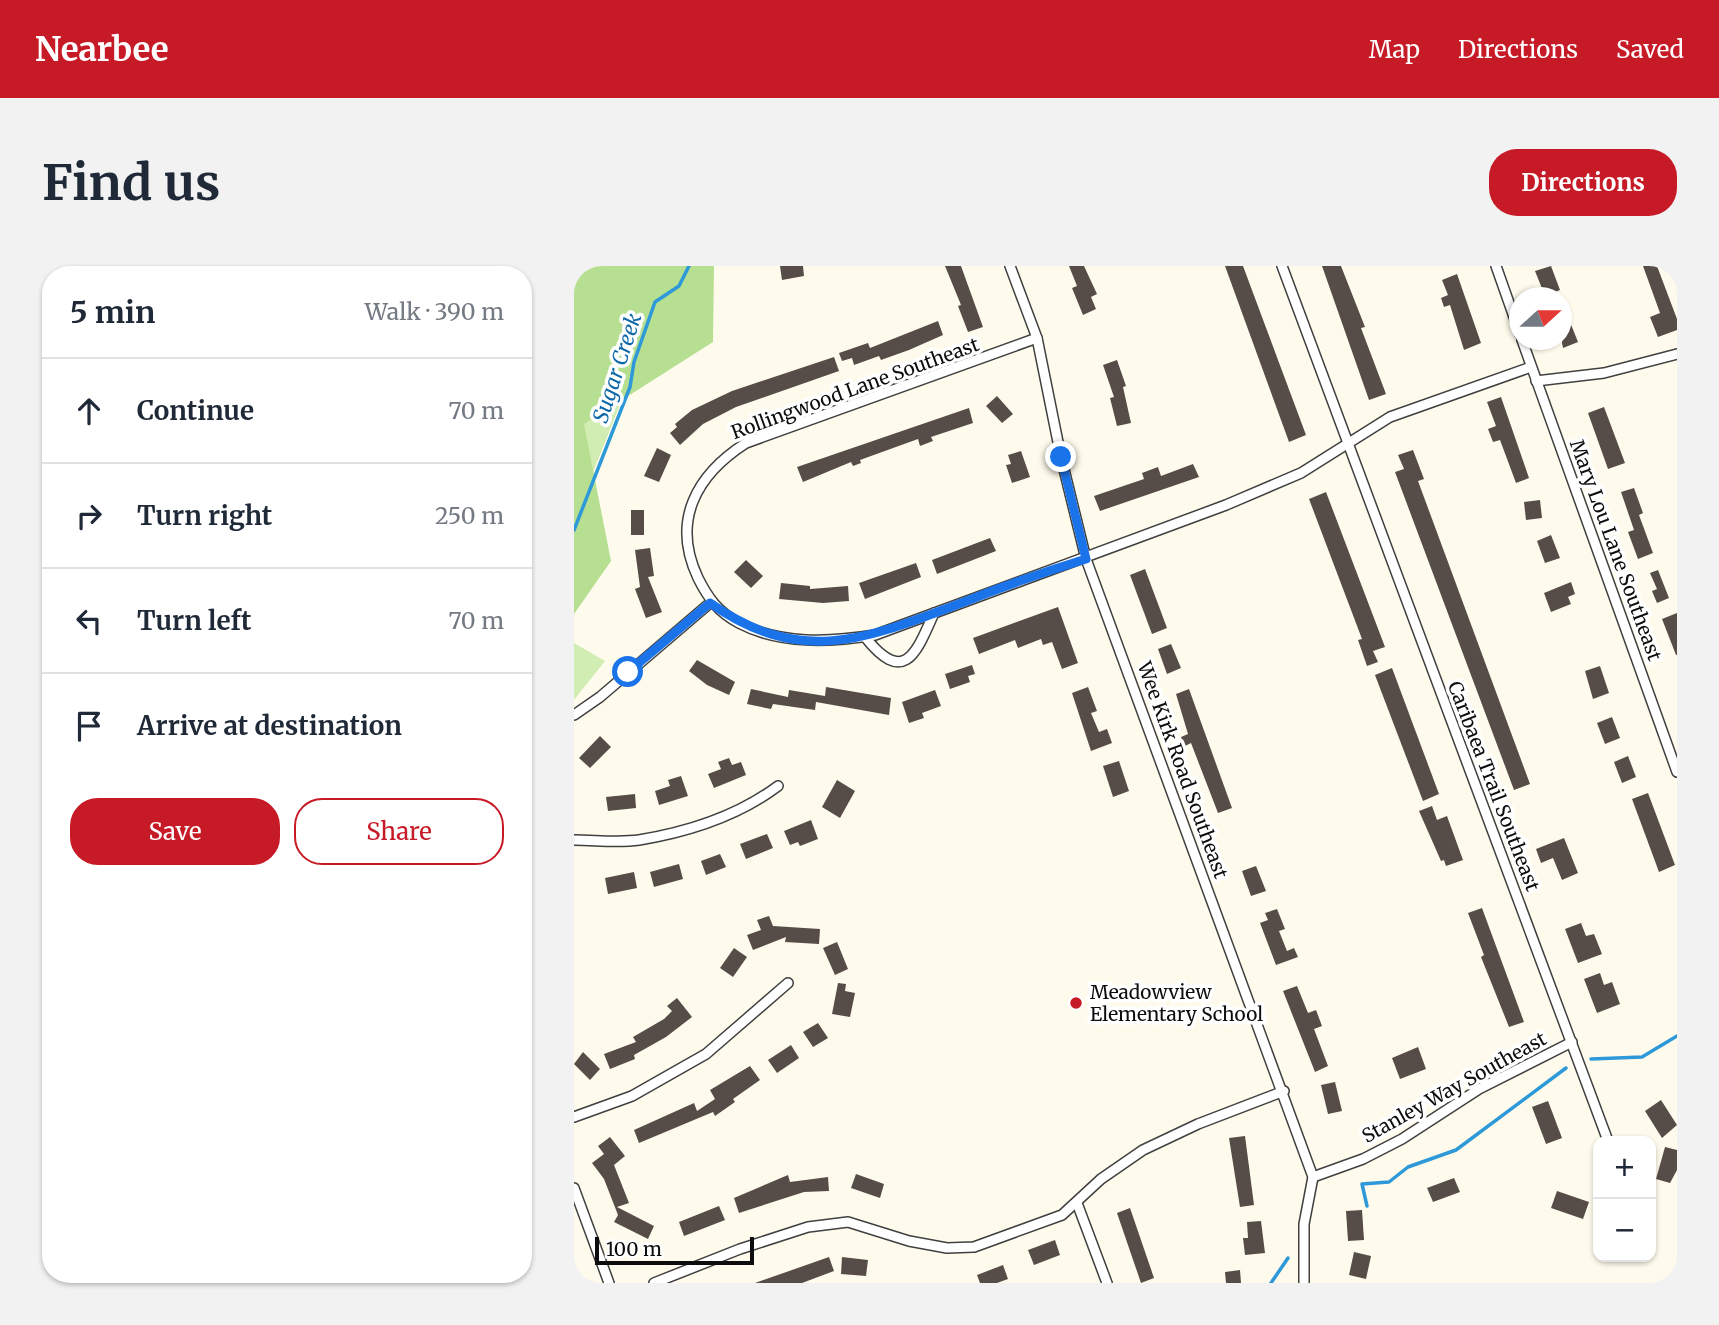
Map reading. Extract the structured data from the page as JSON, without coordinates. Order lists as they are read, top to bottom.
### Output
{
  "streets": {
    "street": [
      "Rollingwood Lane Southeast",
      "Mary Lou Lane Southeast",
      "Wee Kirk Road Southeast",
      "Caribaea Trail Southeast",
      "Stanley Way Southeast"
    ]
  },
  "crossings": [
    ["Rollingwood Lane Southeast", "Mary Lou Lane Southeast"],
    ["Rollingwood Lane Southeast", "Wee Kirk Road Southeast"],
    ["Rollingwood Lane Southeast", "Caribaea Trail Southeast"],
    ["Wee Kirk Road Southeast", "Stanley Way Southeast"],
    ["Caribaea Trail Southeast", "Stanley Way Southeast"]
  ],
  "water": ["Sugar Creek"],
  "places": ["Meadowview Elementary School"],
  "scale_bar": "100 m",
  "north": "right",
  "page": {
    "header": "Nearbee",
    "nav": ["Map", "Directions", "Saved"],
    "buttons": [
      "Directions",
      ["Save", "Share"]
    ],
    "title": "Find us",
    "heading": ["5 min", "Walk · 390 m"],
    "list": [
      ["Continue", "70 m"],
      ["Turn right", "250 m"],
      ["Turn left", "70 m"],
      "Arrive at destination"
    ],
    "map_buttons": ["+", "−"],
    "scale": "100 m"
  }
}
